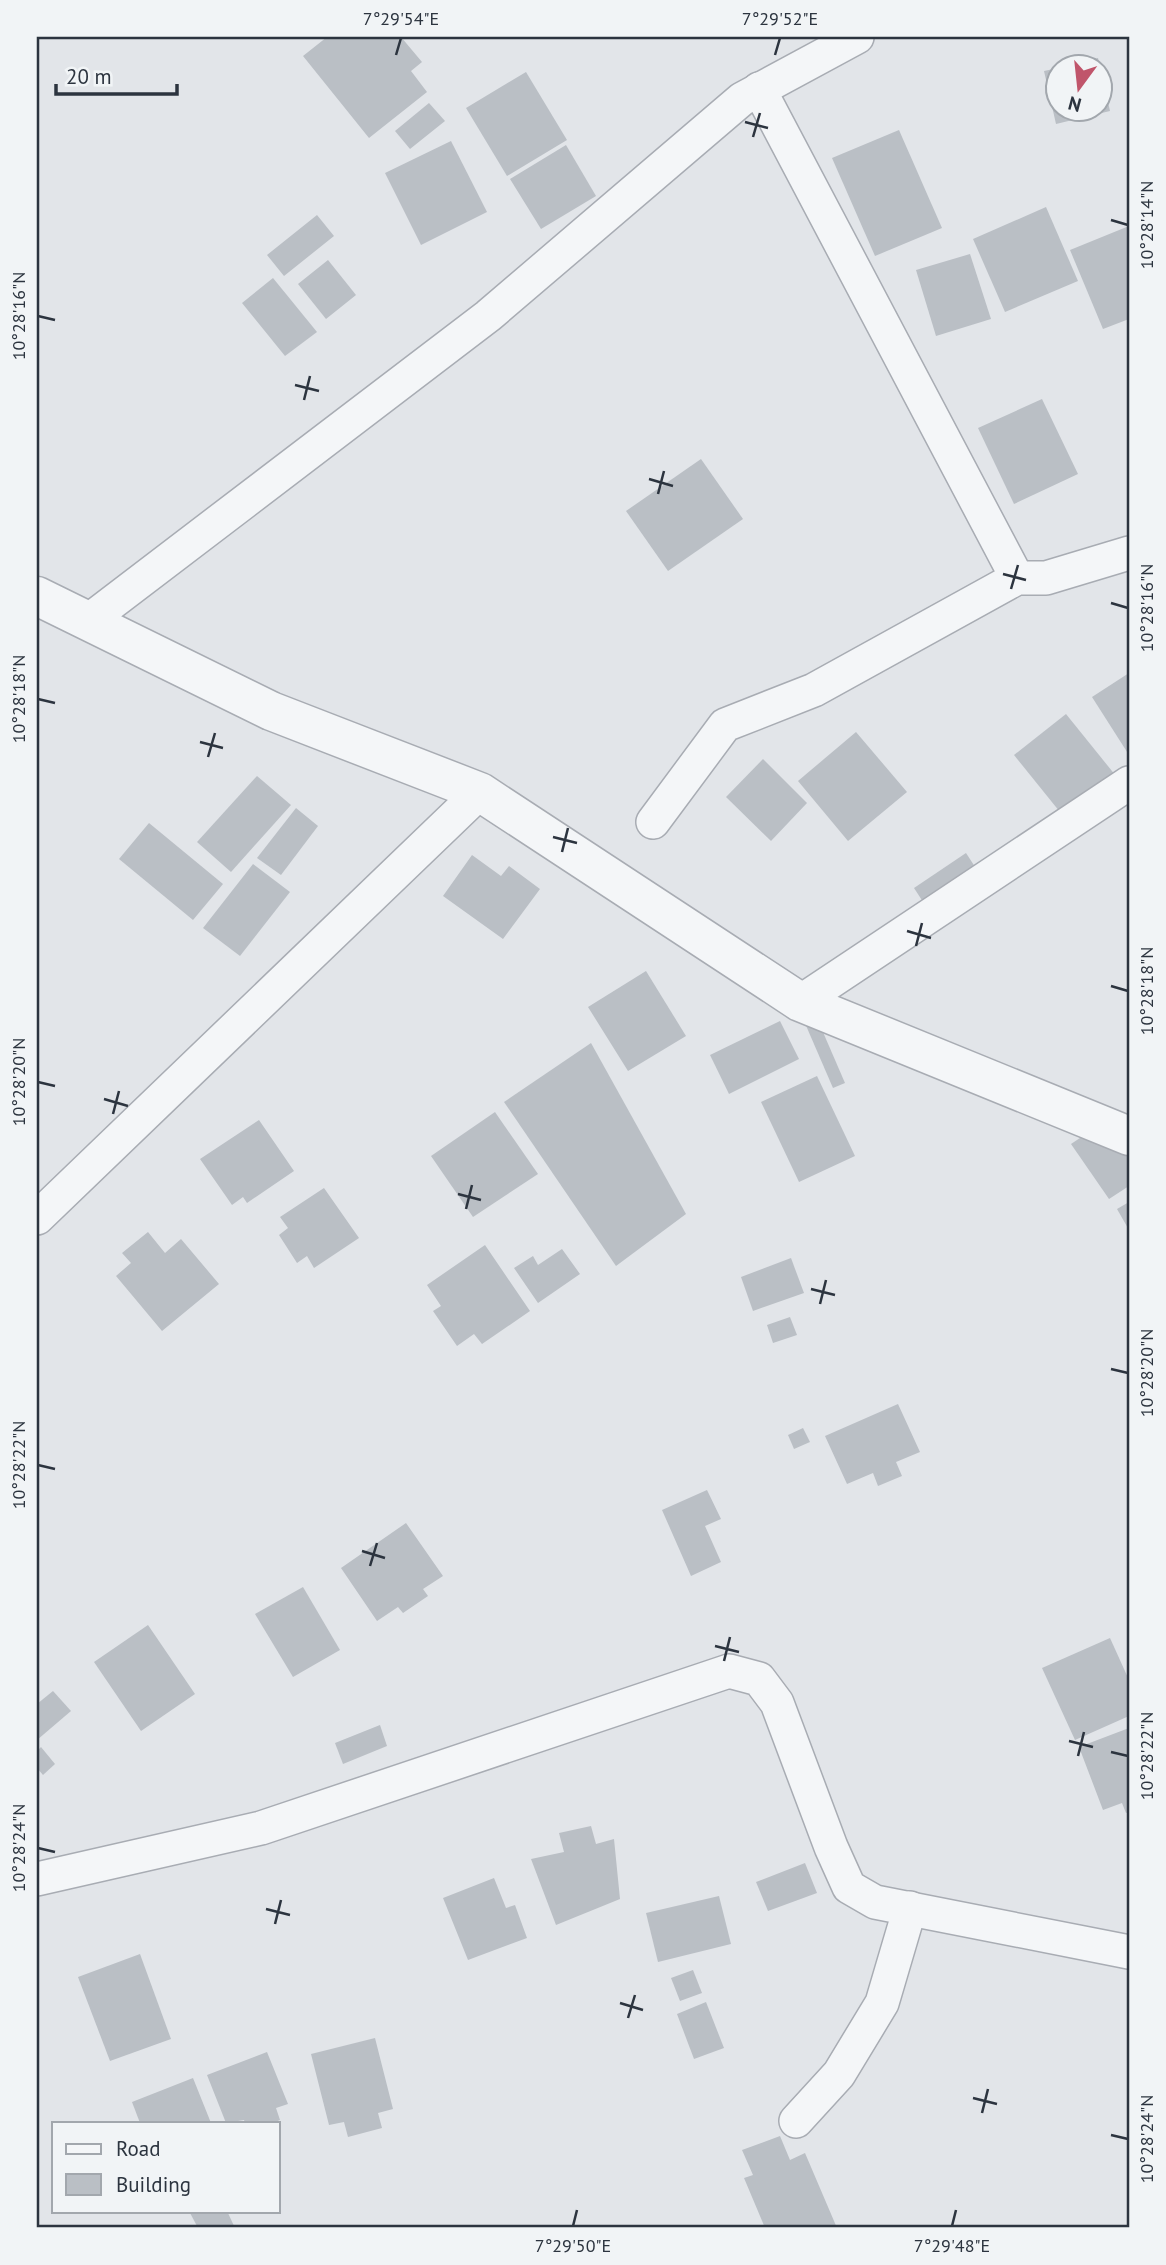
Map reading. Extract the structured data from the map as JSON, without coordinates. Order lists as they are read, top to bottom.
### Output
{
  "legend": ["Road", "Building"],
  "scale_bar": "20 m",
  "north": "bottom",
  "coordinates": [
    "7°29'54\"E",
    "7°29'52\"E",
    "10°28'14\"N",
    "10°28'16\"N",
    "10°28'18\"N",
    "10°28'20\"N",
    "10°28'22\"N",
    "10°28'24\"N",
    "7°29'50\"E",
    "7°29'48\"E"
  ]
}
